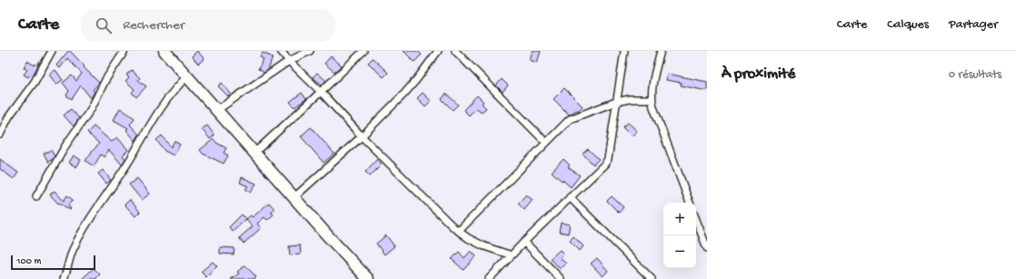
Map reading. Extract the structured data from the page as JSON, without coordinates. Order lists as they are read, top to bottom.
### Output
{
  "scale_bar": "100 m",
  "page": {
    "header": "Carte",
    "search": "Rechercher",
    "nav": ["Carte", "Calques", "Partager"],
    "heading": ["À proximité", "0 résultats"],
    "map_buttons": ["+", "−"],
    "scale": "100 m"
  }
}
